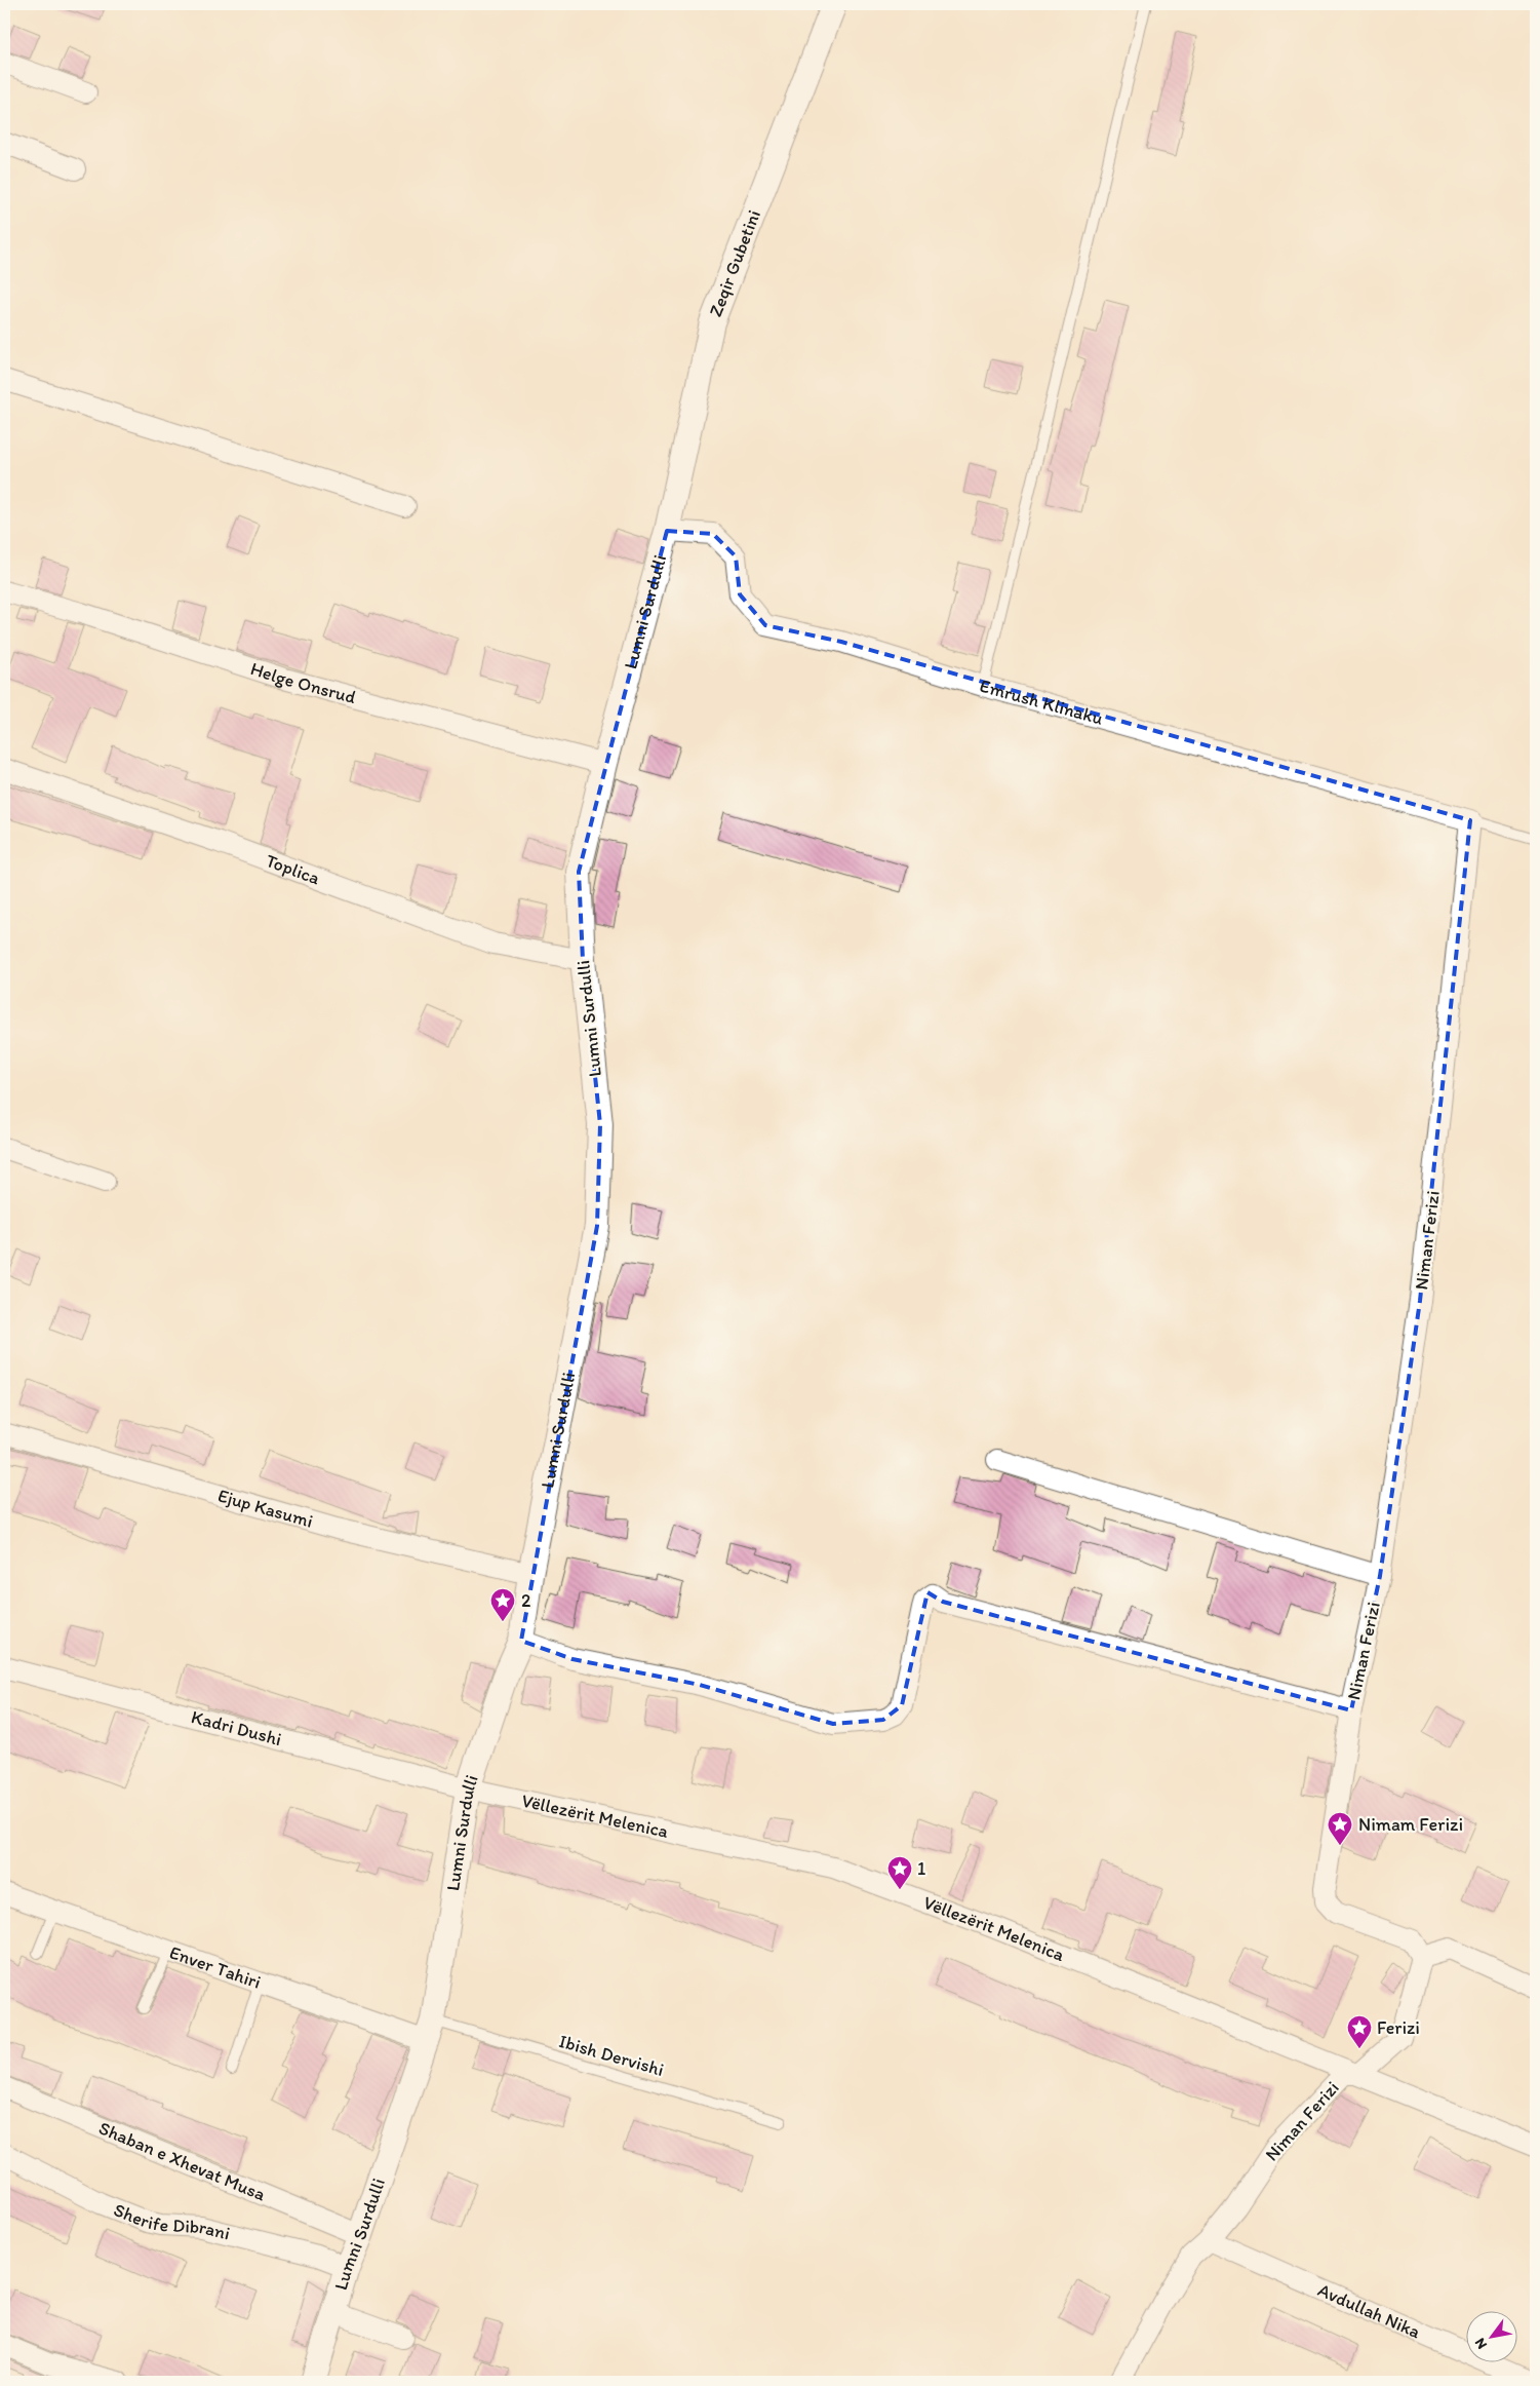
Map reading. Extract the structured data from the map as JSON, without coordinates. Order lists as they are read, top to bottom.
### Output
{
  "streets": {
    "street": [
      "Zeqir Gubetini",
      "Lumni Surdulli",
      "Helge Onsrud",
      "Emrush Klinaku",
      "Toplica",
      "Niman Ferizi",
      "Ejup Kasumi",
      "Kadri Dushi",
      "Vëllezërit Melenica",
      "Enver Tahiri",
      "Shaban e Xhevat Musa",
      "Sherife Dibrani",
      "Avdullah Nika"
    ],
    "lane": ["Ibish Dervishi"]
  },
  "crossings": [
    ["Zeqir Gubetini", "Lumni Surdulli"],
    ["Zeqir Gubetini", "Emrush Klinaku"],
    ["Lumni Surdulli", "Helge Onsrud"],
    ["Lumni Surdulli", "Emrush Klinaku"],
    ["Lumni Surdulli", "Toplica"],
    ["Lumni Surdulli", "Ejup Kasumi"],
    ["Lumni Surdulli", "Kadri Dushi"],
    ["Lumni Surdulli", "Vëllezërit Melenica"],
    ["Lumni Surdulli", "Enver Tahiri"],
    ["Lumni Surdulli", "Ibish Dervishi"],
    ["Lumni Surdulli", "Shaban e Xhevat Musa"],
    ["Lumni Surdulli", "Sherife Dibrani"],
    ["Emrush Klinaku", "Niman Ferizi"],
    ["Niman Ferizi", "Vëllezërit Melenica"],
    ["Niman Ferizi", "Avdullah Nika"],
    ["Kadri Dushi", "Vëllezërit Melenica"],
    ["Enver Tahiri", "Ibish Dervishi"]
  ],
  "places": {
    "place": [
      "2",
      "Nimam Ferizi",
      "1",
      "Ferizi"
    ]
  },
  "north": "bottom left"
}
